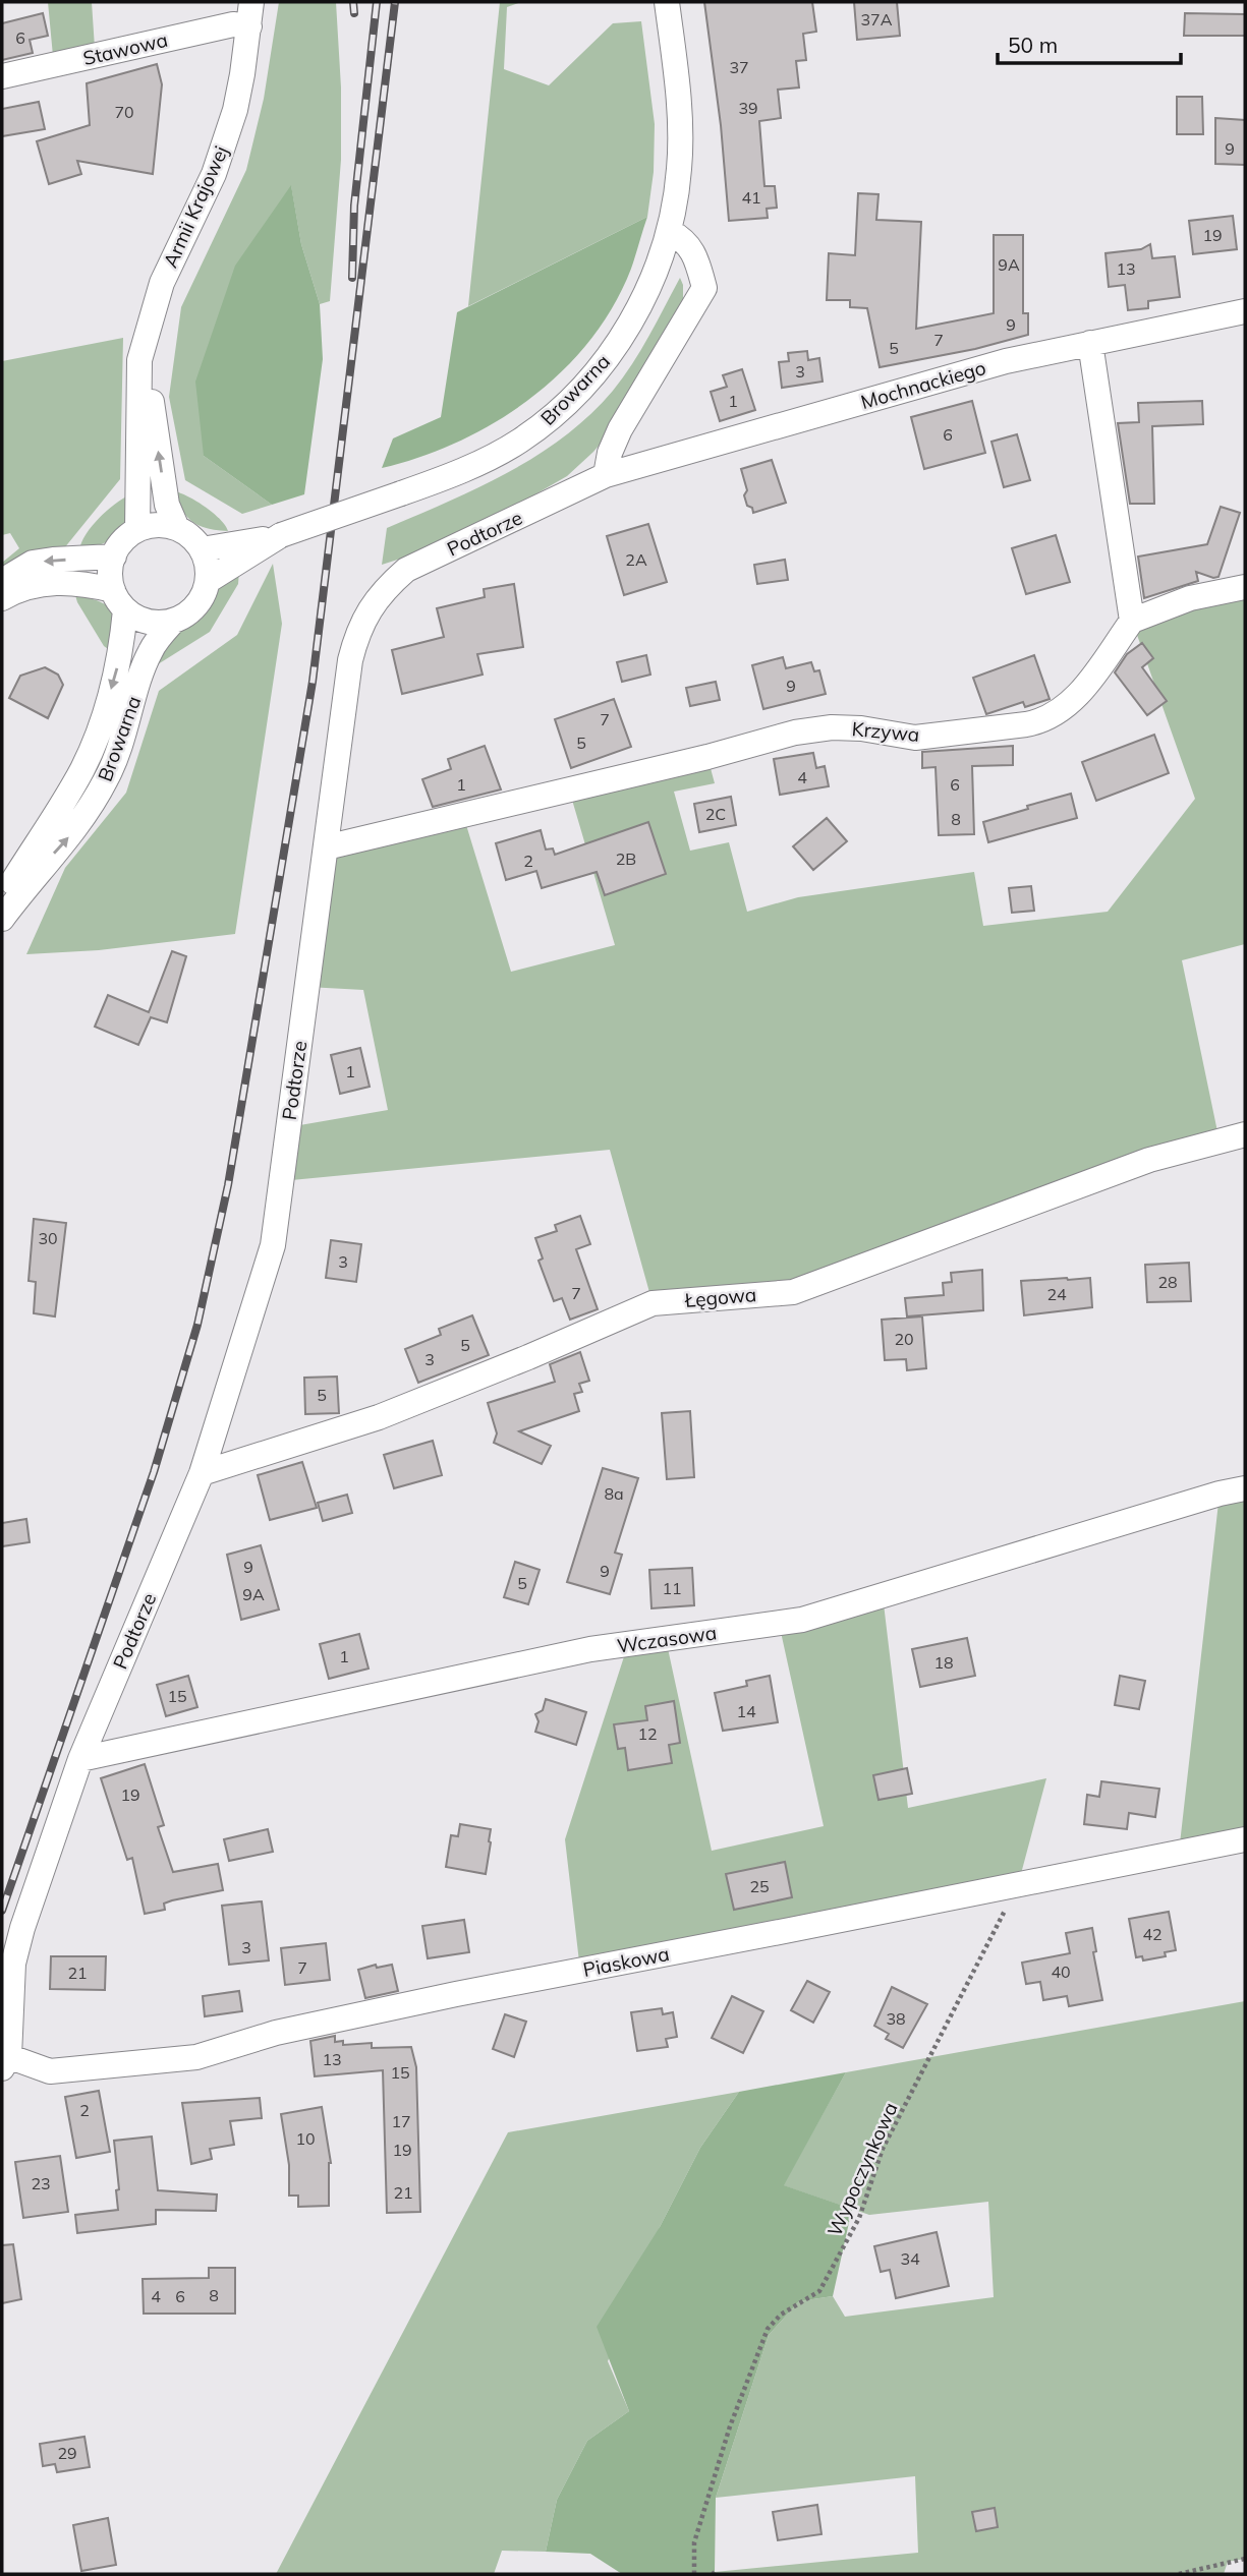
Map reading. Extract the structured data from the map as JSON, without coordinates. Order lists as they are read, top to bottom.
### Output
{
  "streets": {
    "street": [
      "Stawowa",
      "Armii Krajowej",
      "Mochnackiego",
      "Browarna",
      "Podtorze",
      "Krzywa",
      "Łęgowa",
      "Wczasowa",
      "Piaskowa"
    ],
    "path": ["Wypoczynkowa"]
  },
  "crossings": [
    ["Stawowa", "Armii Krajowej"],
    ["Armii Krajowej", "Browarna"],
    ["Mochnackiego", "Podtorze"],
    ["Podtorze", "Krzywa"],
    ["Podtorze", "Łęgowa"],
    ["Podtorze", "Wczasowa"],
    ["Podtorze", "Piaskowa"],
    ["Piaskowa", "Wypoczynkowa"]
  ],
  "house_numbers": [
    "37A",
    "6",
    "37",
    "39",
    "70",
    "9",
    "41",
    "19",
    "9A",
    "13",
    "9",
    "7",
    "5",
    "3",
    "1",
    "6",
    "2A",
    "9",
    "7",
    "5",
    "4",
    "1",
    "6",
    "2C",
    "8",
    "2B",
    "2",
    "1",
    "30",
    "3",
    "28",
    "7",
    "24",
    "20",
    "5",
    "3",
    "5",
    "8a",
    "9",
    "9",
    "5",
    "11",
    "9A",
    "1",
    "18",
    "15",
    "14",
    "12",
    "19",
    "25",
    "42",
    "3",
    "7",
    "40",
    "21",
    "38",
    "13",
    "15",
    "2",
    "17",
    "10",
    "19",
    "23",
    "21",
    "34",
    "8",
    "4",
    "6",
    "29"
  ],
  "scale_bar": "50 m"
}
